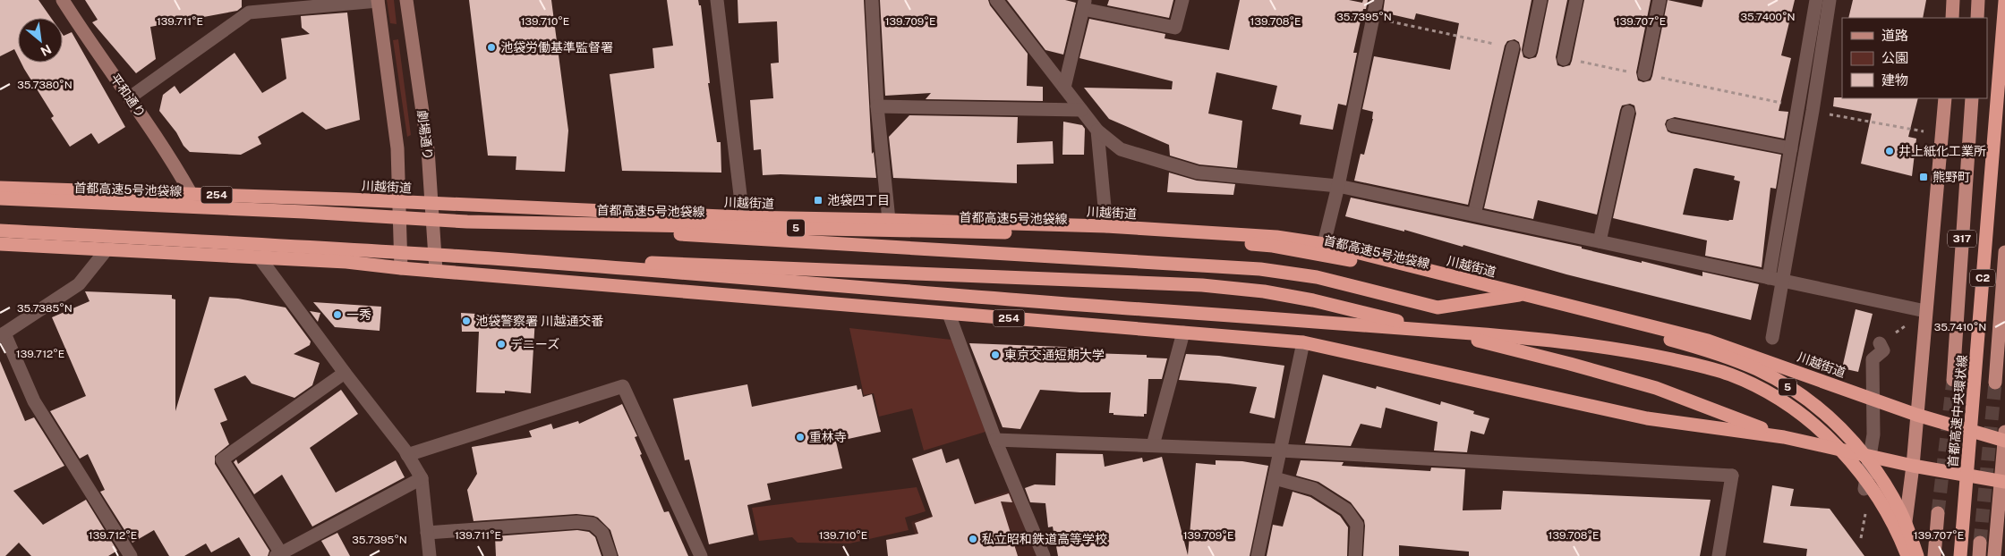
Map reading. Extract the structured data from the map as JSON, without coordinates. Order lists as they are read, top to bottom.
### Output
{
  "streets": {
    "highway": [
      "川越街道",
      "首都高速5号池袋線",
      "254",
      "5",
      "C2",
      "首都高速中央環状線"
    ],
    "main road": ["317"],
    "street": ["平和通り", "劇場通り"]
  },
  "crossings": [
    ["平和通り", "川越街道"],
    ["劇場通り", "川越街道"],
    ["劇場通り", "254"],
    ["川越街道", "317"],
    ["254", "317"]
  ],
  "places": {
    "other": [
      "池袋労働基準監督署",
      "井上紙化工業所",
      "一秀",
      "池袋警察署 川越通交番",
      "デニーズ",
      "東京交通短期大学",
      "重林寺",
      "私立昭和鉄道高等学校"
    ],
    "transit": ["熊野町", "池袋四丁目"]
  },
  "legend": ["道路", "公園", "建物"],
  "north": "bottom right",
  "coordinates": [
    "35.7395°N",
    "35.7400°N",
    "139.711°E",
    "139.710°E",
    "139.709°E",
    "139.708°E",
    "139.707°E",
    "35.7380°N",
    "35.7385°N",
    "35.7410°N",
    "139.712°E"
  ]
}
